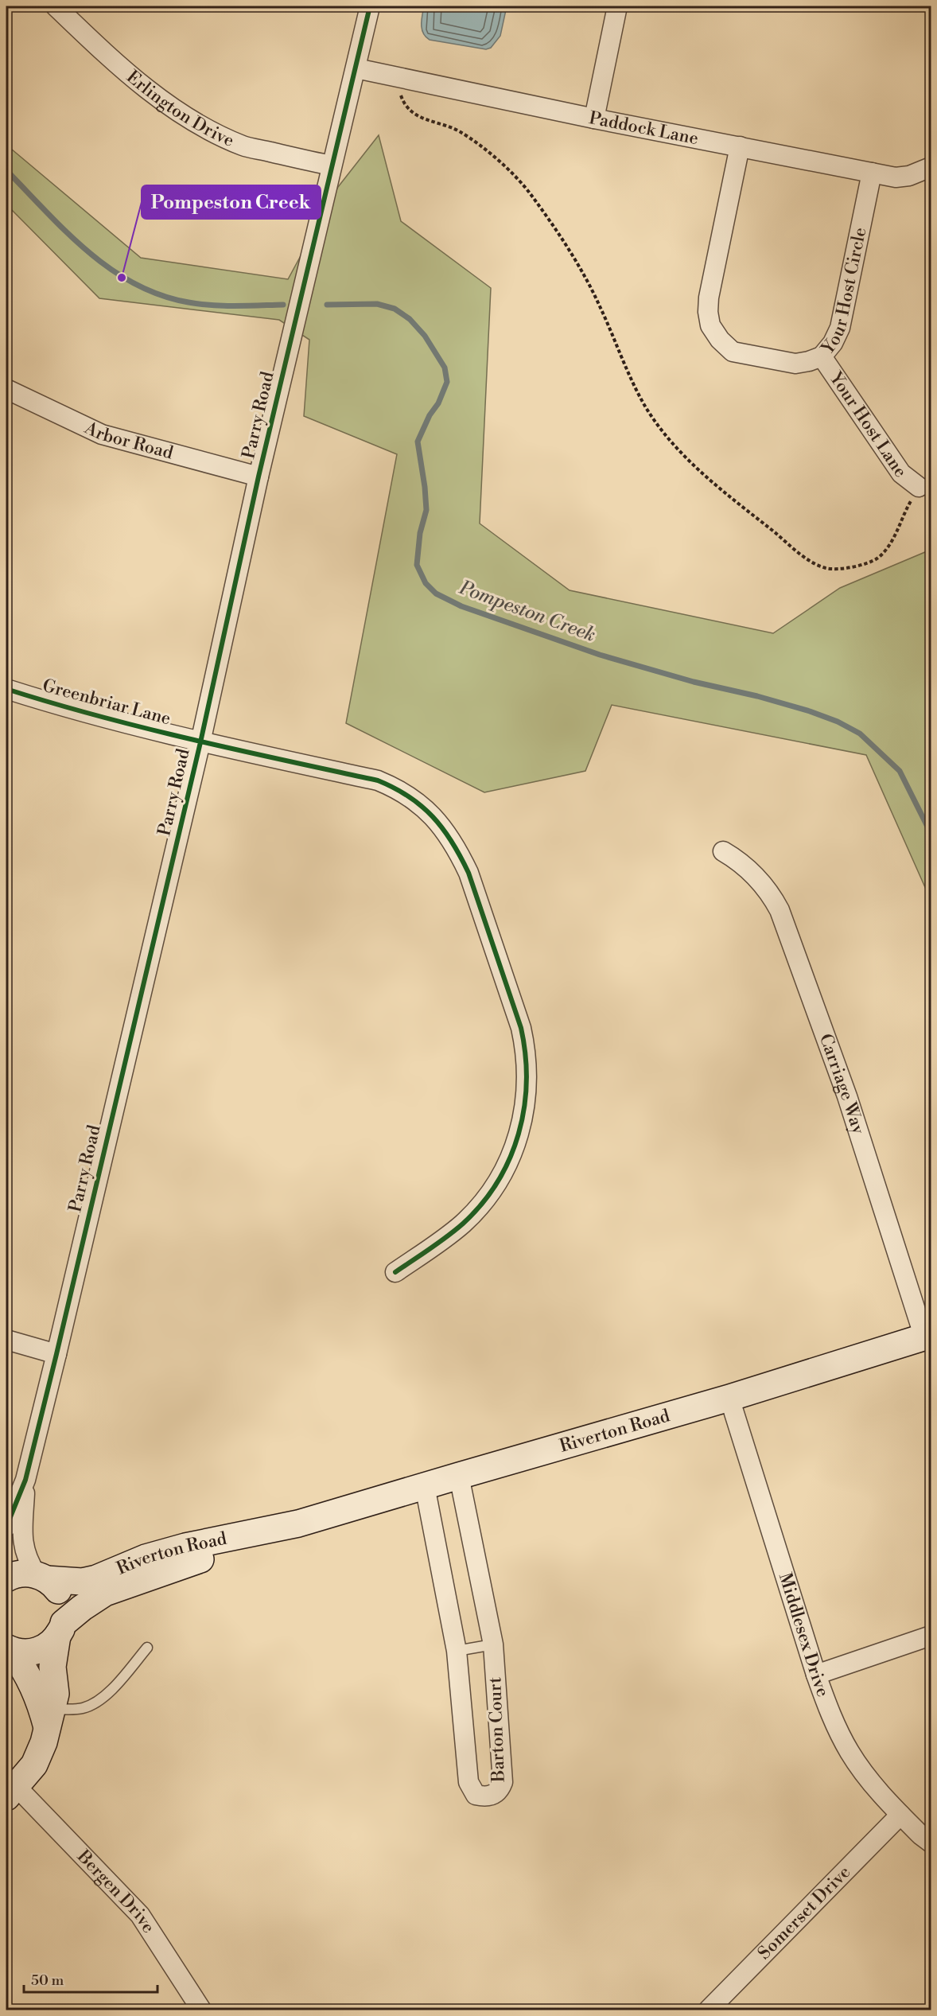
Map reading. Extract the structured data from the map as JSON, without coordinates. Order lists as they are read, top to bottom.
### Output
{
  "streets": {
    "main road": ["Riverton Road"],
    "street": [
      "Erlington Drive",
      "Paddock Lane",
      "Your Host Circle",
      "Parry Road",
      "Your Host Lane",
      "Arbor Road",
      "Greenbriar Lane",
      "Carriage Way",
      "Middlesex Drive",
      "Barton Court",
      "Bergen Drive",
      "Somerset Drive"
    ]
  },
  "crossings": [
    ["Erlington Drive", "Parry Road"],
    ["Paddock Lane", "Your Host Circle"],
    ["Paddock Lane", "Parry Road"],
    ["Your Host Circle", "Your Host Lane"],
    ["Parry Road", "Arbor Road"],
    ["Parry Road", "Greenbriar Lane"],
    ["Parry Road", "Riverton Road"],
    ["Carriage Way", "Riverton Road"],
    ["Riverton Road", "Middlesex Drive"],
    ["Riverton Road", "Barton Court"],
    ["Middlesex Drive", "Somerset Drive"]
  ],
  "water": ["Pompeston Creek"],
  "places": ["Pompeston Creek"],
  "scale_bar": "50 m"
}
